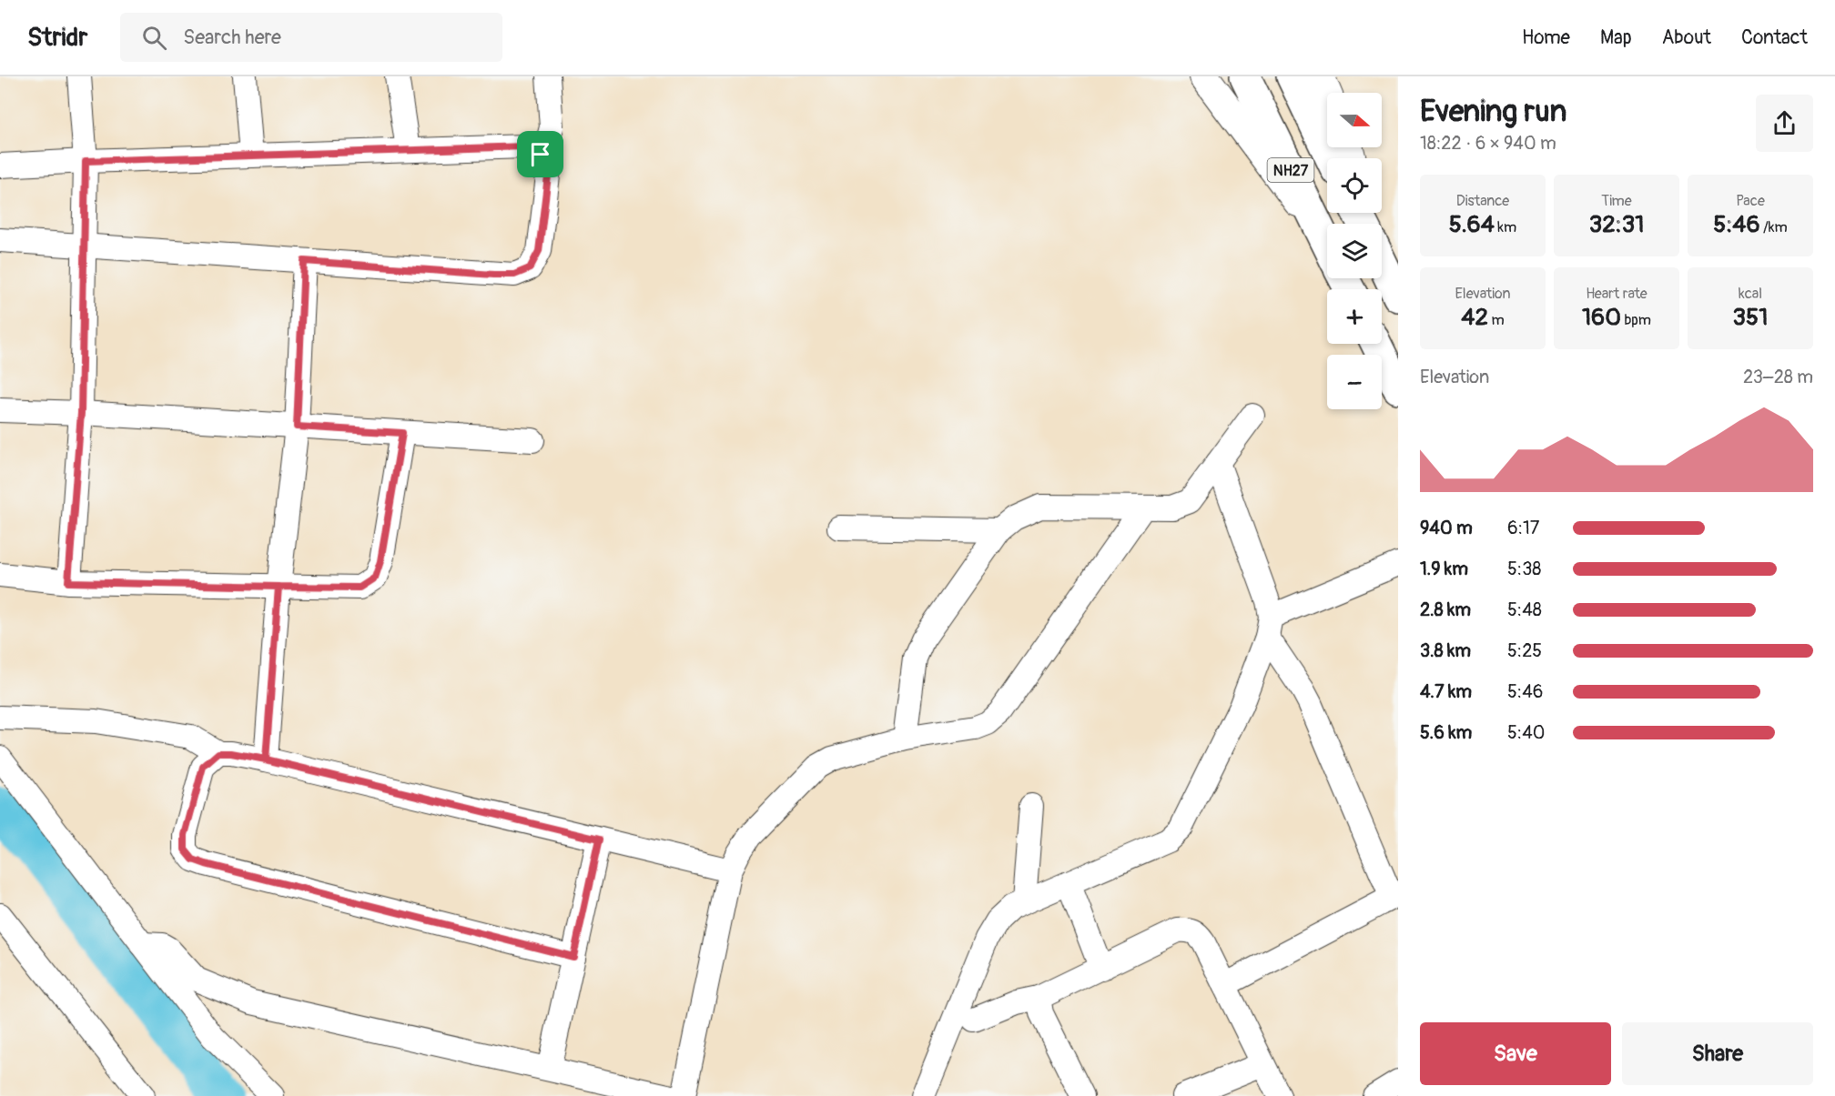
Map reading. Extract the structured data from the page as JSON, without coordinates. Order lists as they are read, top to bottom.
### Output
{
  "streets": {
    "highway": ["NH27"]
  },
  "north": "right",
  "page": {
    "header": "Stridr",
    "search": "Search here",
    "nav": [
      "Home",
      "Map",
      "About",
      "Contact"
    ],
    "heading": ["Evening run", "18:22 · 6 × 940 m"],
    "map_buttons": ["+", "−"],
    "stats": [
      ["Distance", "5.64 km"],
      ["Time", "32:31"],
      ["Pace", "5:46 /km"],
      ["Elevation", "42 m"],
      ["Heart rate", "160 bpm"],
      ["kcal", "351"]
    ],
    "chart": ["Elevation", "23–28 m"],
    "list": [
      {
        "name": "940 m",
        "note": "6:17"
      },
      {
        "name": "1.9 km",
        "note": "5:38"
      },
      {
        "name": "2.8 km",
        "note": "5:48"
      },
      {
        "name": "3.8 km",
        "note": "5:25"
      },
      {
        "name": "4.7 km",
        "note": "5:46"
      },
      {
        "name": "5.6 km",
        "note": "5:40"
      }
    ],
    "buttons": ["Save", "Share"]
  }
}
